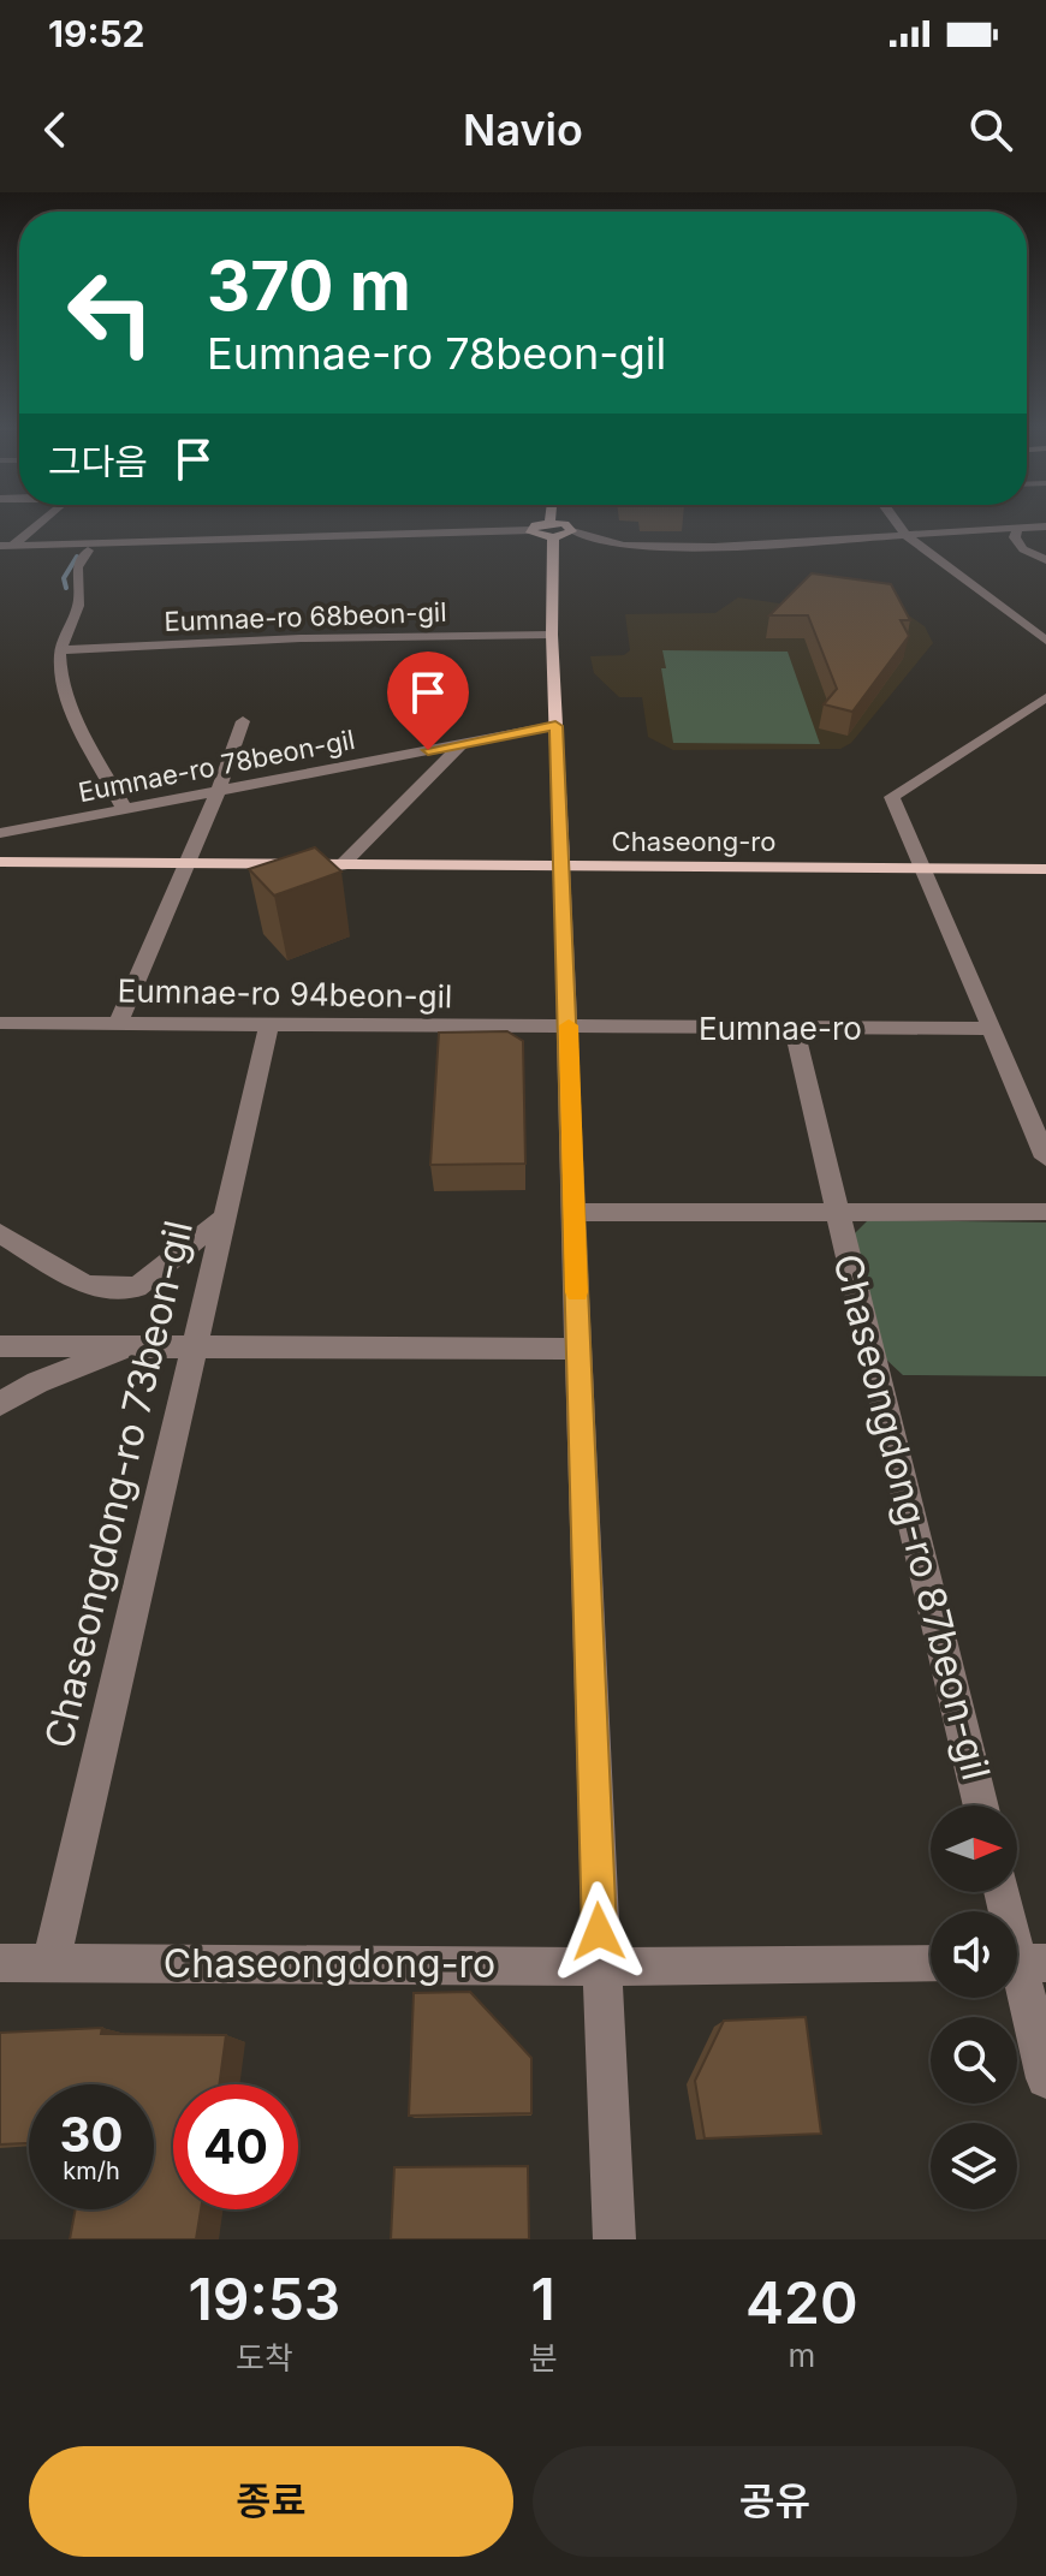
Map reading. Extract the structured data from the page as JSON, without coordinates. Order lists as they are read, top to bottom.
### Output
{
  "streets": {
    "main road": ["Chaseong-ro"],
    "street": [
      "Eumnae-ro 68beon-gil",
      "Eumnae-ro 78beon-gil",
      "Eumnae-ro 94beon-gil",
      "Eumnae-ro",
      "Chaseongdong-ro 73beon-gil",
      "Chaseongdong-ro 87beon-gil",
      "Chaseongdong-ro"
    ]
  },
  "crossings": [
    ["Eumnae-ro 94beon-gil", "Eumnae-ro"],
    ["Eumnae-ro 94beon-gil", "Chaseongdong-ro 73beon-gil"],
    ["Eumnae-ro", "Chaseongdong-ro 87beon-gil"],
    ["Chaseongdong-ro 73beon-gil", "Chaseongdong-ro"]
  ],
  "north": "right",
  "page": {
    "status": "19:52",
    "header": "Navio",
    "turn": ["370 m", "Eumnae-ro 78beon-gil"],
    "then": "그다음",
    "speed": "30 km/h",
    "limit": "40",
    "eta": [
      "19:53",
      "도착",
      "1",
      "분",
      "420",
      "m"
    ],
    "buttons": ["종료", "공유"]
  }
}
